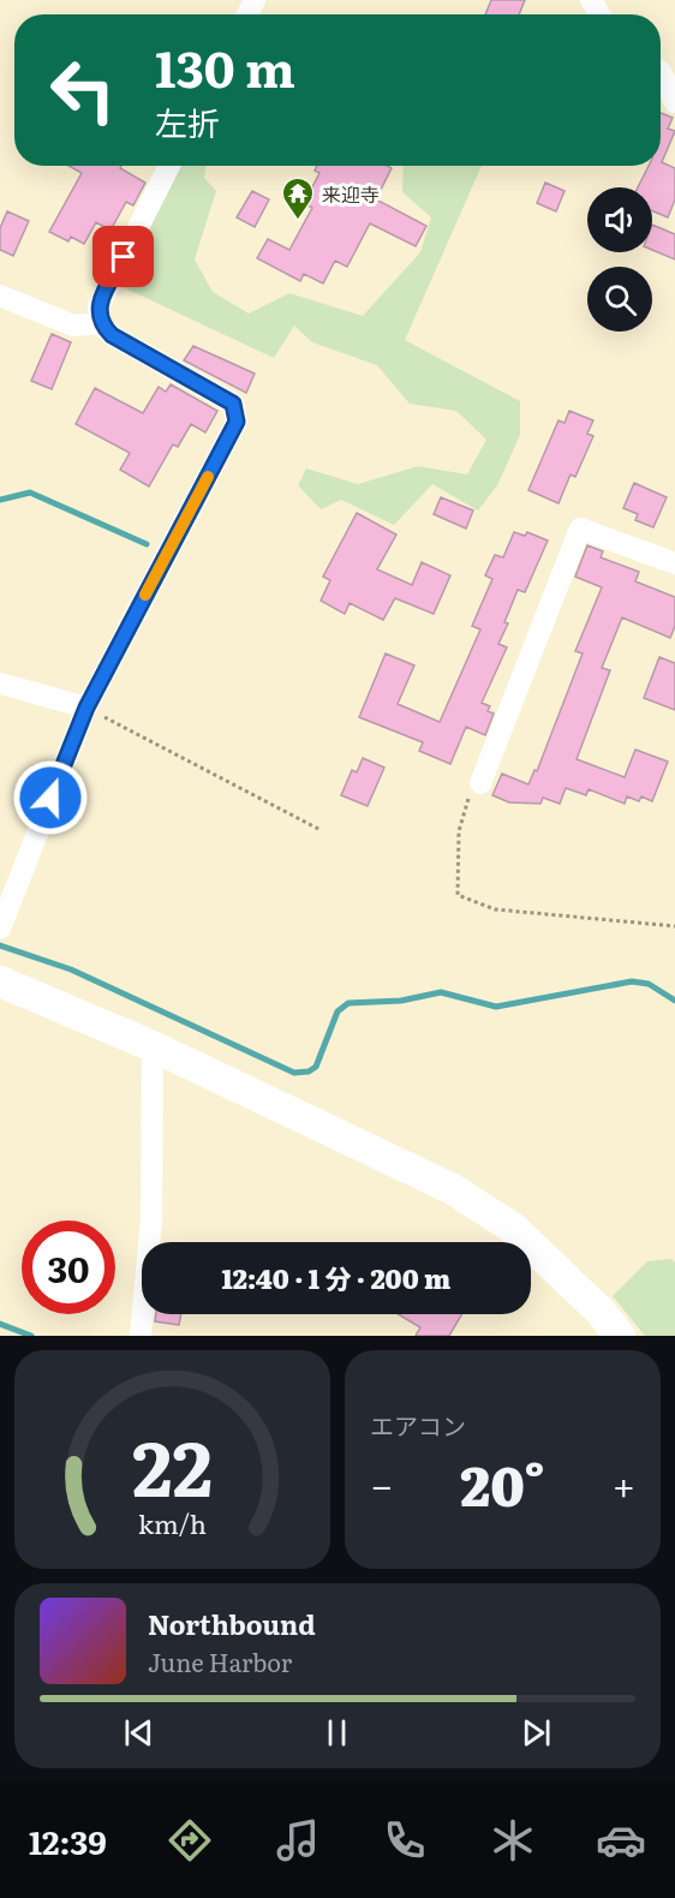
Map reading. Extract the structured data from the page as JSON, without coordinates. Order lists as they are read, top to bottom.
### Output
{
  "places": {
    "temple": ["来迎寺"]
  },
  "page": {
    "turn": ["130 m", "左折"],
    "limit": "30",
    "trip": "12:40 · 1 分 · 200 m",
    "tile": "エアコン",
    "heat": ["−", "20°", "+"],
    "song": ["Northbound", "June Harbor"],
    "tabs": "12:39",
    "gauge": ["22", "km/h"]
  }
}
